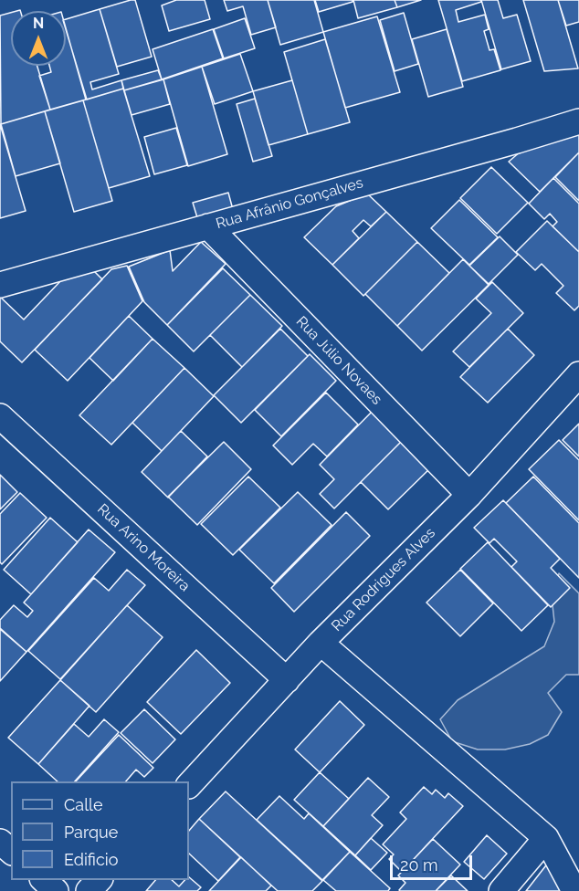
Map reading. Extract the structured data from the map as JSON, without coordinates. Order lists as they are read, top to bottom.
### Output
{
  "streets": {
    "street": [
      "Rua Afrânio Gonçalves",
      "Rua Júlio Novaes",
      "Rua Arino Moreira",
      "Rua Rodrigues Alves"
    ]
  },
  "crossings": [
    ["Rua Afrânio Gonçalves", "Rua Júlio Novaes"],
    ["Rua Júlio Novaes", "Rua Rodrigues Alves"],
    ["Rua Arino Moreira", "Rua Rodrigues Alves"]
  ],
  "legend": ["Calle", "Parque", "Edificio"],
  "scale_bar": "20 m",
  "north": "top"
}
